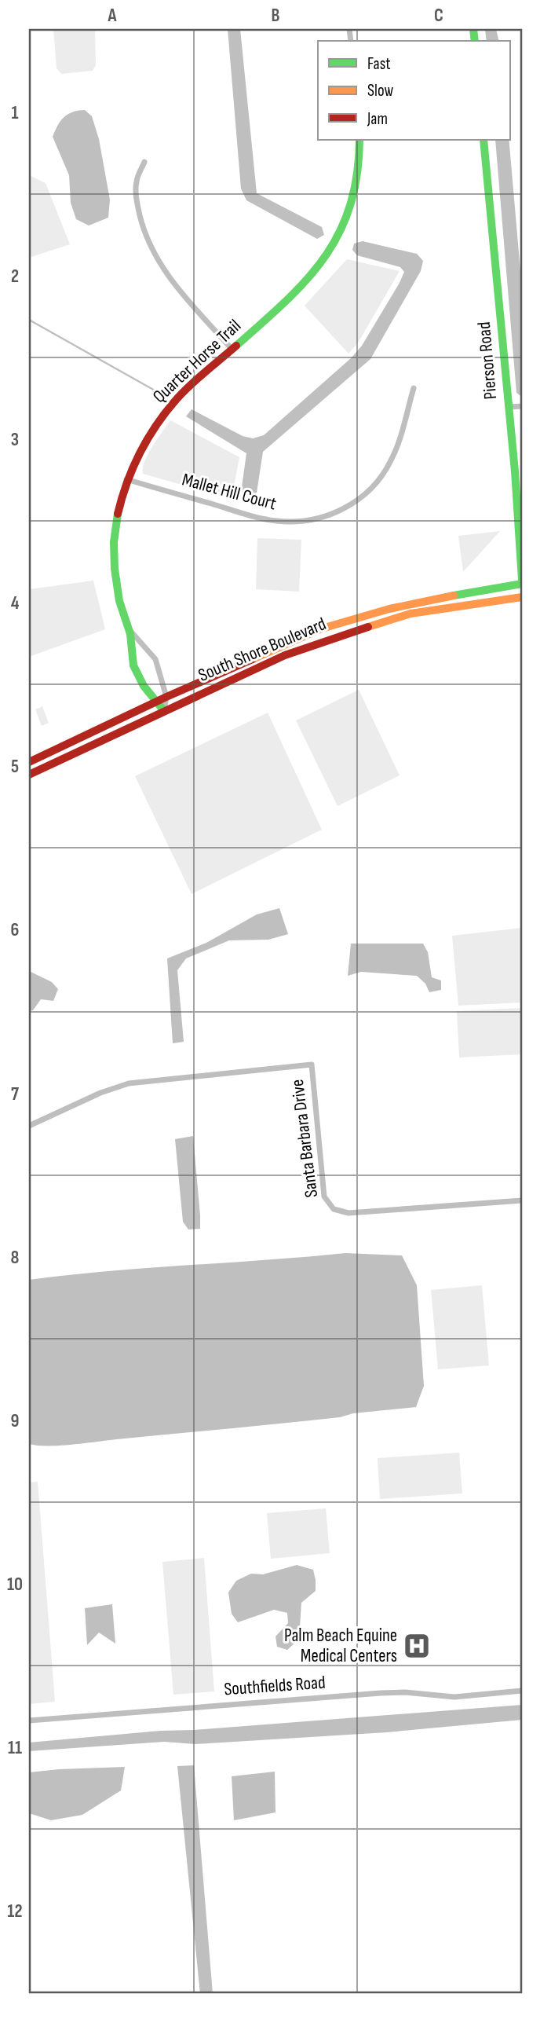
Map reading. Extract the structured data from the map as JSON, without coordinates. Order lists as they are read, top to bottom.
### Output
{
  "streets": {
    "street": [
      "Pierson Road",
      "Quarter Horse Trail",
      "Mallet Hill Court",
      "South Shore Boulevard",
      "Santa Barbara Drive",
      "Southfields Road"
    ]
  },
  "crossings": [
    ["Quarter Horse Trail", "Mallet Hill Court"],
    ["Quarter Horse Trail", "South Shore Boulevard"]
  ],
  "places": {
    "hospital": ["Palm Beach Equine Medical Centers"]
  },
  "legend": ["Fast", "Slow", "Jam"],
  "grid": {
    "columns": ["A", "B", "C"],
    "rows": [
      "1",
      "2",
      "3",
      "4",
      "5",
      "6",
      "7",
      "8",
      "9",
      "10",
      "11",
      "12"
    ]
  }
}
